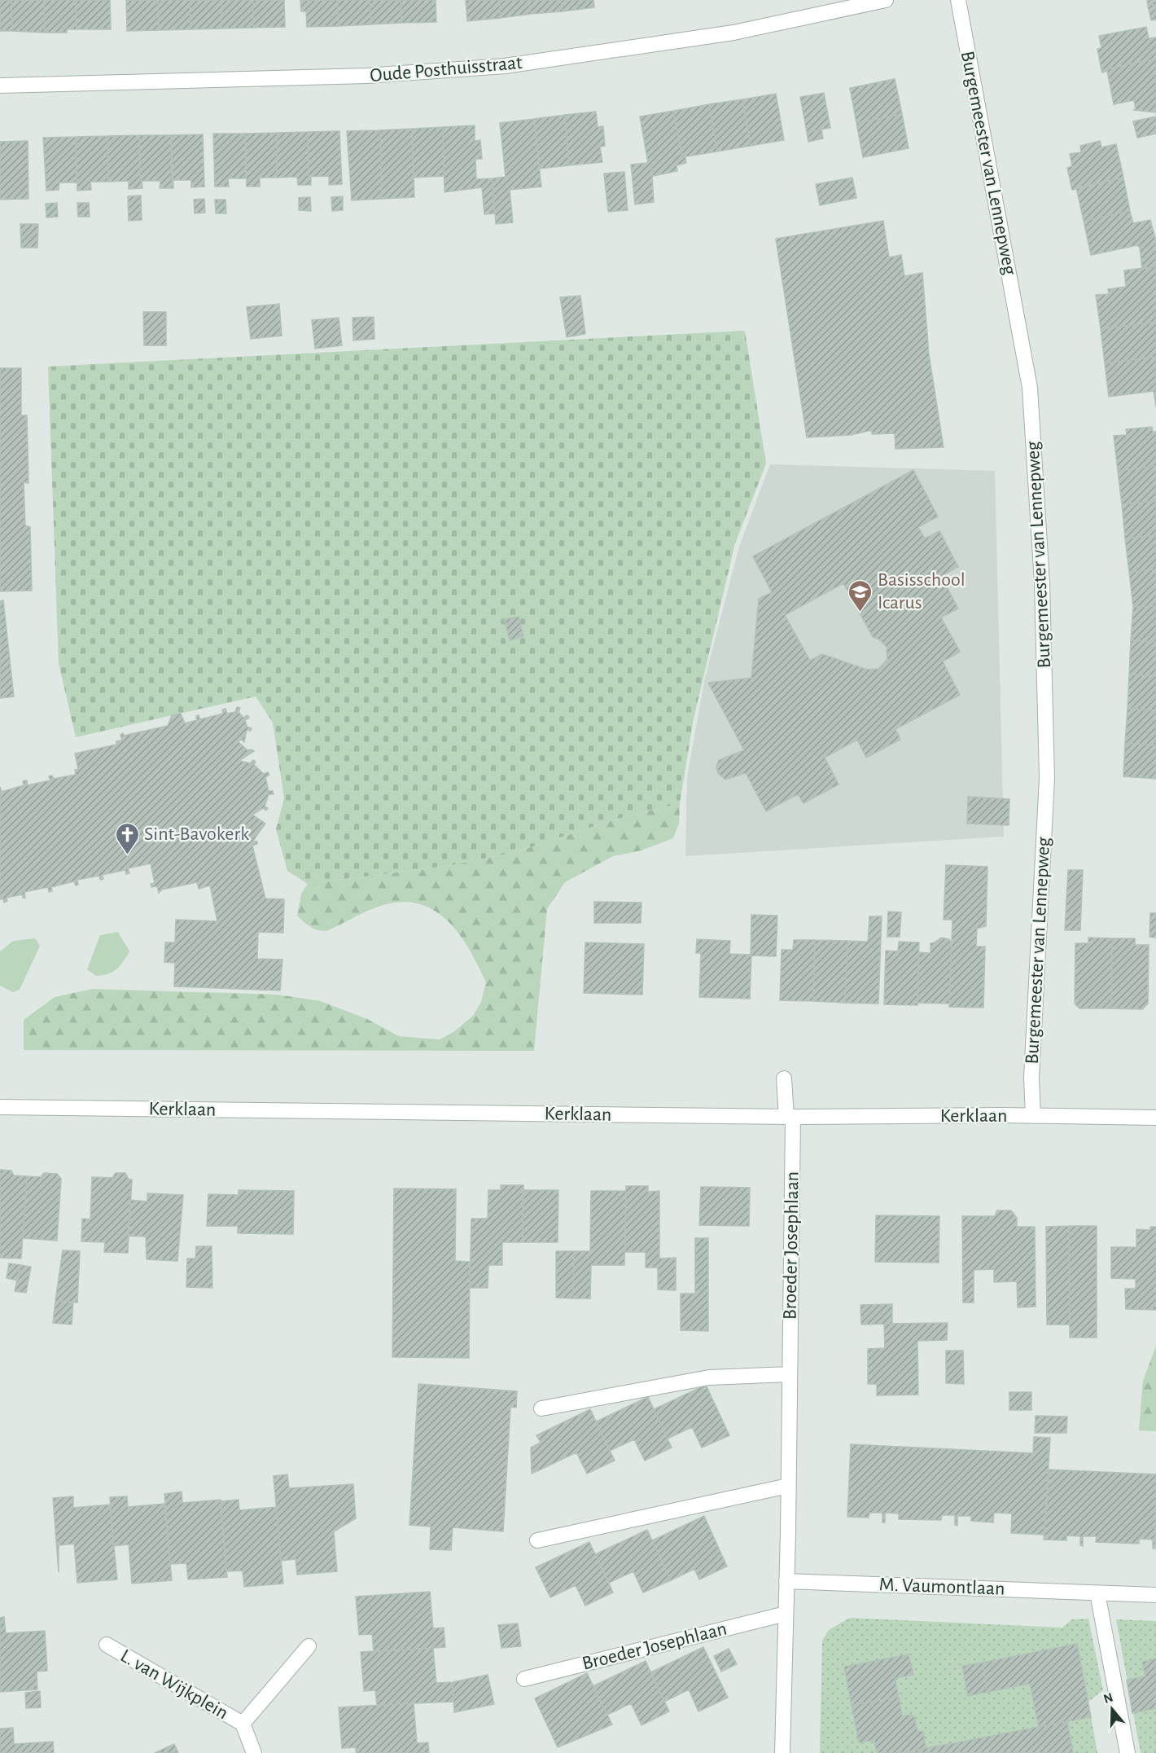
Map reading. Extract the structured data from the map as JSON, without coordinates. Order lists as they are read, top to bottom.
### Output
{
  "streets": {
    "street": [
      "Oude Posthuisstraat",
      "Burgemeester van Lennepweg",
      "Kerklaan",
      "Broeder Josephlaan",
      "M. Vaumontlaan",
      "L. van Wijkplein"
    ]
  },
  "crossings": [
    ["Burgemeester van Lennepweg", "Kerklaan"],
    ["Kerklaan", "Broeder Josephlaan"],
    ["Broeder Josephlaan", "M. Vaumontlaan"]
  ],
  "places": {
    "school or university": ["Basisschool Icarus"],
    "church": ["Sint-Bavokerk"]
  },
  "north": "top"
}
